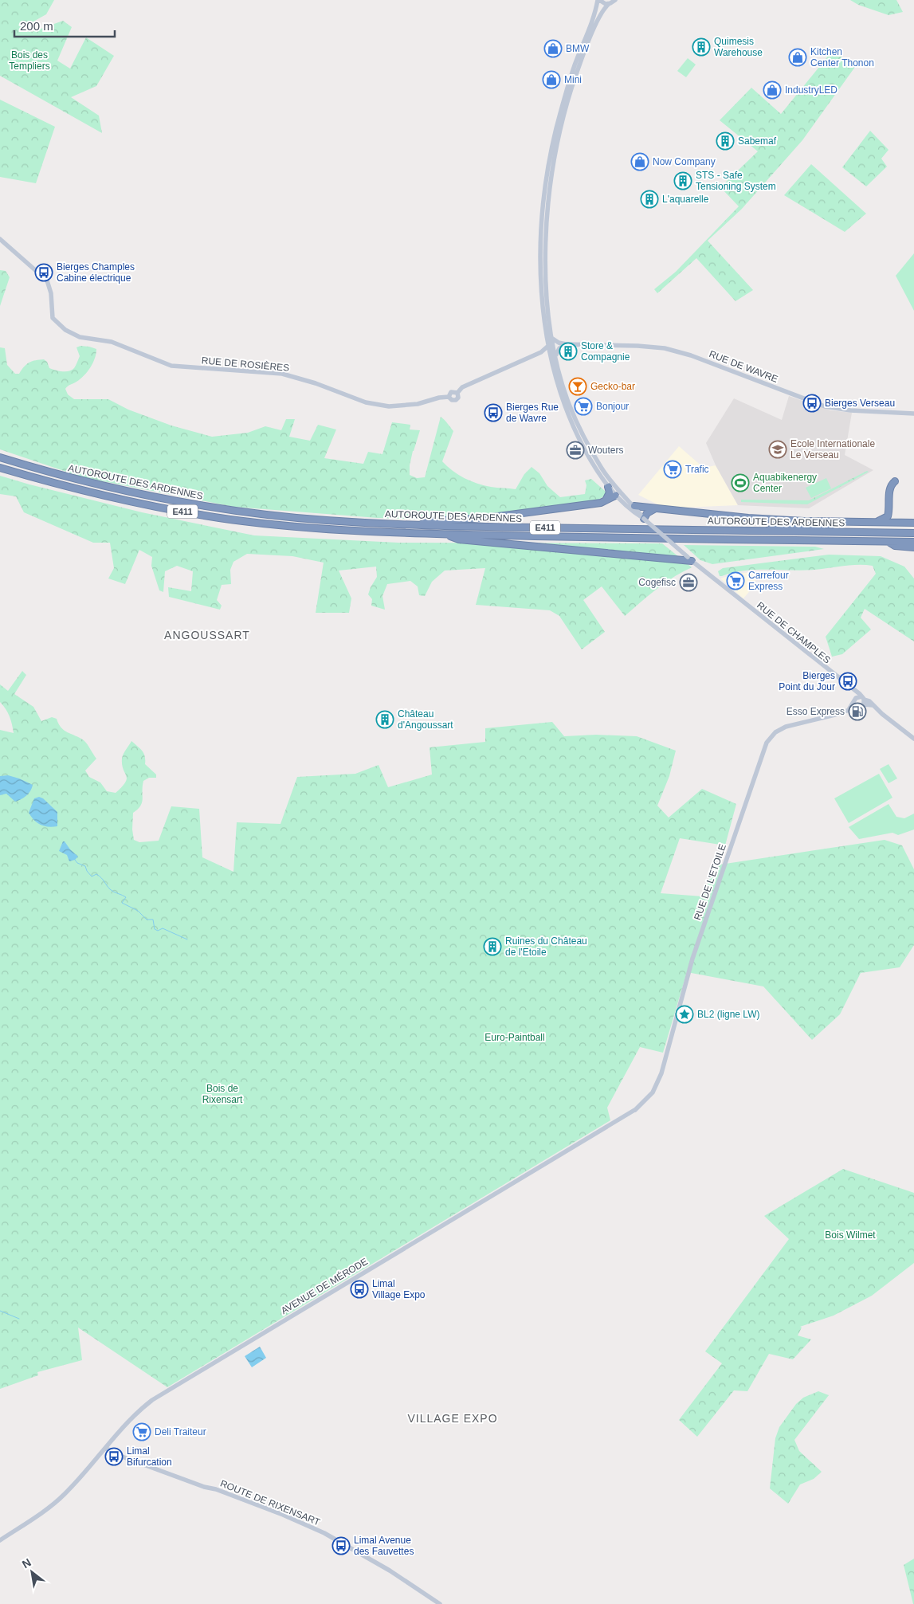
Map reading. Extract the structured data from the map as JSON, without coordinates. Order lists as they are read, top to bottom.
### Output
{
  "streets": {
    "highway": ["AUTOROUTE DES ARDENNES", "E411"],
    "street": [
      "RUE DE ROSIÈRES",
      "RUE DE WAVRE",
      "RUE DE CHAMPLES",
      "RUE DE L'ETOILE",
      "AVENUE DE MÉRODE",
      "ROUTE DE RIXENSART"
    ]
  },
  "crossings": [
    ["RUE DE CHAMPLES", "RUE DE L'ETOILE"],
    ["RUE DE L'ETOILE", "AVENUE DE MÉRODE"],
    ["AVENUE DE MÉRODE", "ROUTE DE RIXENSART"]
  ],
  "districts": ["ANGOUSSART", "VILLAGE EXPO"],
  "parks": [
    "Bois des Templiers",
    "Euro-Paintball",
    "Bois de Rixensart",
    "Bois Wilmet"
  ],
  "places": {
    "building": [
      "Quimesis Warehouse",
      "Sabemaf",
      "STS - Safe Tensioning System",
      "L'aquarelle",
      "Store & Compagnie",
      "Château d'Angoussart",
      "Ruines du Château de l'Etoile"
    ],
    "shop": [
      "BMW",
      "Kitchen Center Thonon",
      "Mini",
      "IndustryLED",
      "Now Company"
    ],
    "bus stop": [
      "Bierges Champles Cabine électrique",
      "Bierges Verseau",
      "Bierges Rue de Wavre",
      "Bierges Point du Jour",
      "Limal Village Expo",
      "Limal Bifurcation",
      "Limal Avenue des Fauvettes"
    ],
    "bar": ["Gecko-bar"],
    "supermarket": [
      "Bonjour",
      "Trafic",
      "Carrefour Express",
      "Deli Traiteur"
    ],
    "school or university": ["Ecole Internationale Le Verseau"],
    "office": ["Wouters", "Cogefisc"],
    "sports": ["Aquabikenergy Center"],
    "fuel station": ["Esso Express"],
    "place": ["BL2 (ligne LW)"]
  },
  "scale_bar": "200 m",
  "north": "top left"
}
